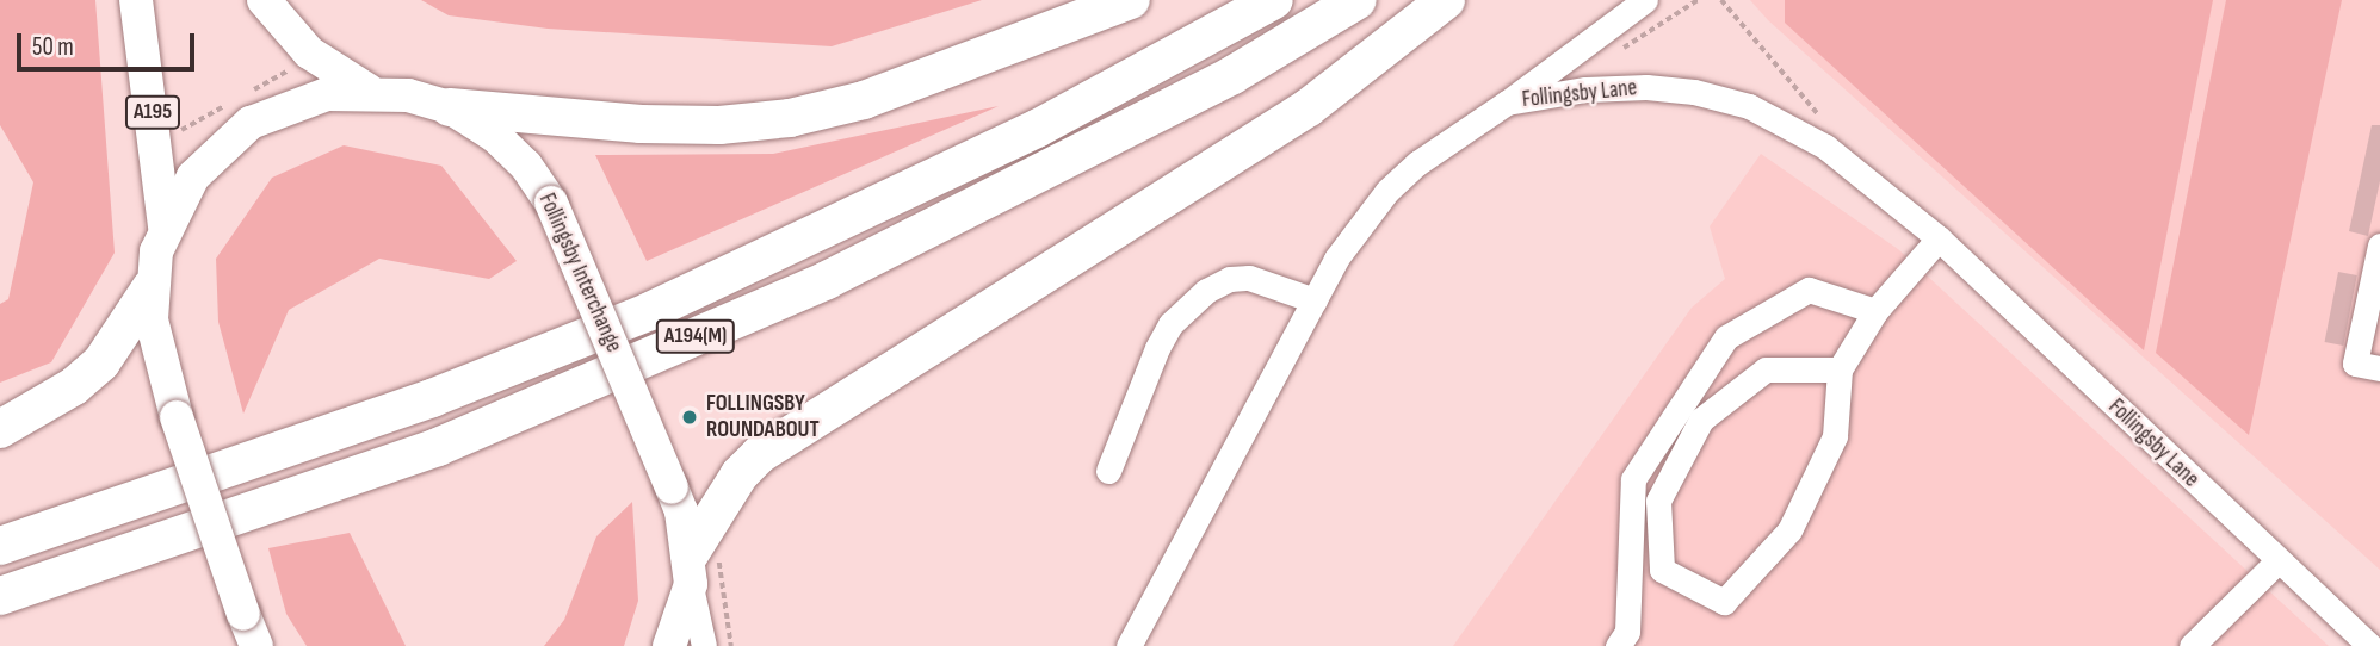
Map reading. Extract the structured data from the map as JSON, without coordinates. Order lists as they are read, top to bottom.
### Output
{
  "streets": {
    "highway": ["A194(M)"],
    "main road": ["A195", "Follingsby Interchange"],
    "street": ["Follingsby Lane"]
  },
  "crossings": [
    ["A195", "Follingsby Interchange"]
  ],
  "places": ["FOLLINGSBY ROUNDABOUT"],
  "scale_bar": "50 m"
}
